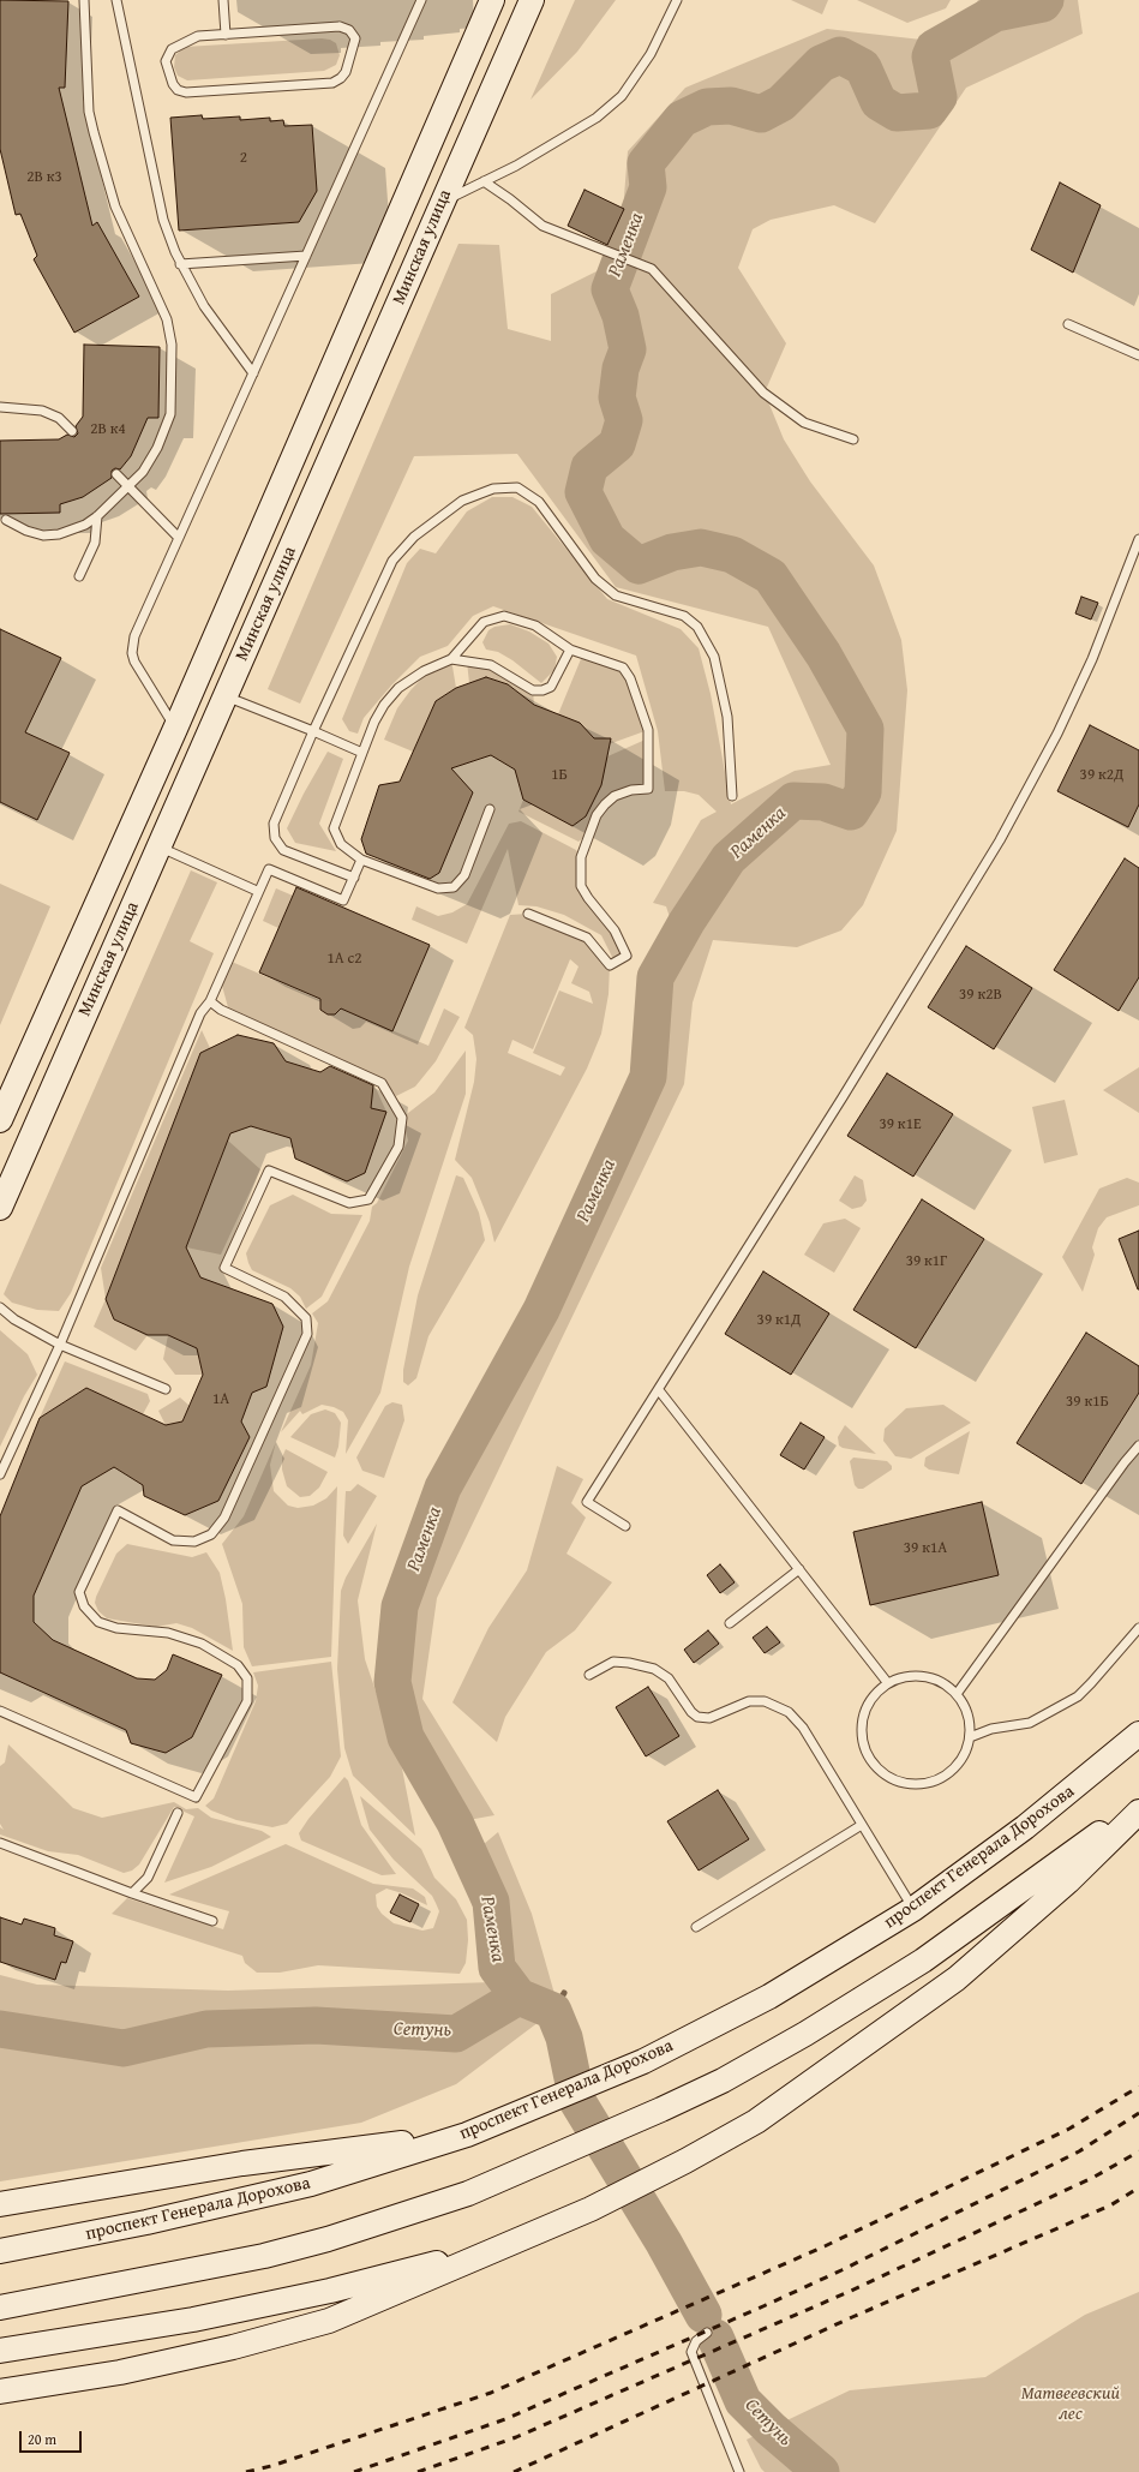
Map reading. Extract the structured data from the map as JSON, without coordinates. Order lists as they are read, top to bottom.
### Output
{
  "streets": {
    "main road": ["Минская улица", "проспект Генерала Дорохова"]
  },
  "water": ["Раменка", "Сетунь"],
  "parks": ["Матвеевский лес"],
  "house_numbers": [
    "2",
    "2В к3",
    "2В к4",
    "1Б",
    "39 к2Д",
    "1А с2",
    "39 к2В",
    "39 к1Е",
    "39 к1Г",
    "39 к1Д",
    "1А",
    "39 к1Б",
    "39 к1А"
  ],
  "scale_bar": "20 m"
}
